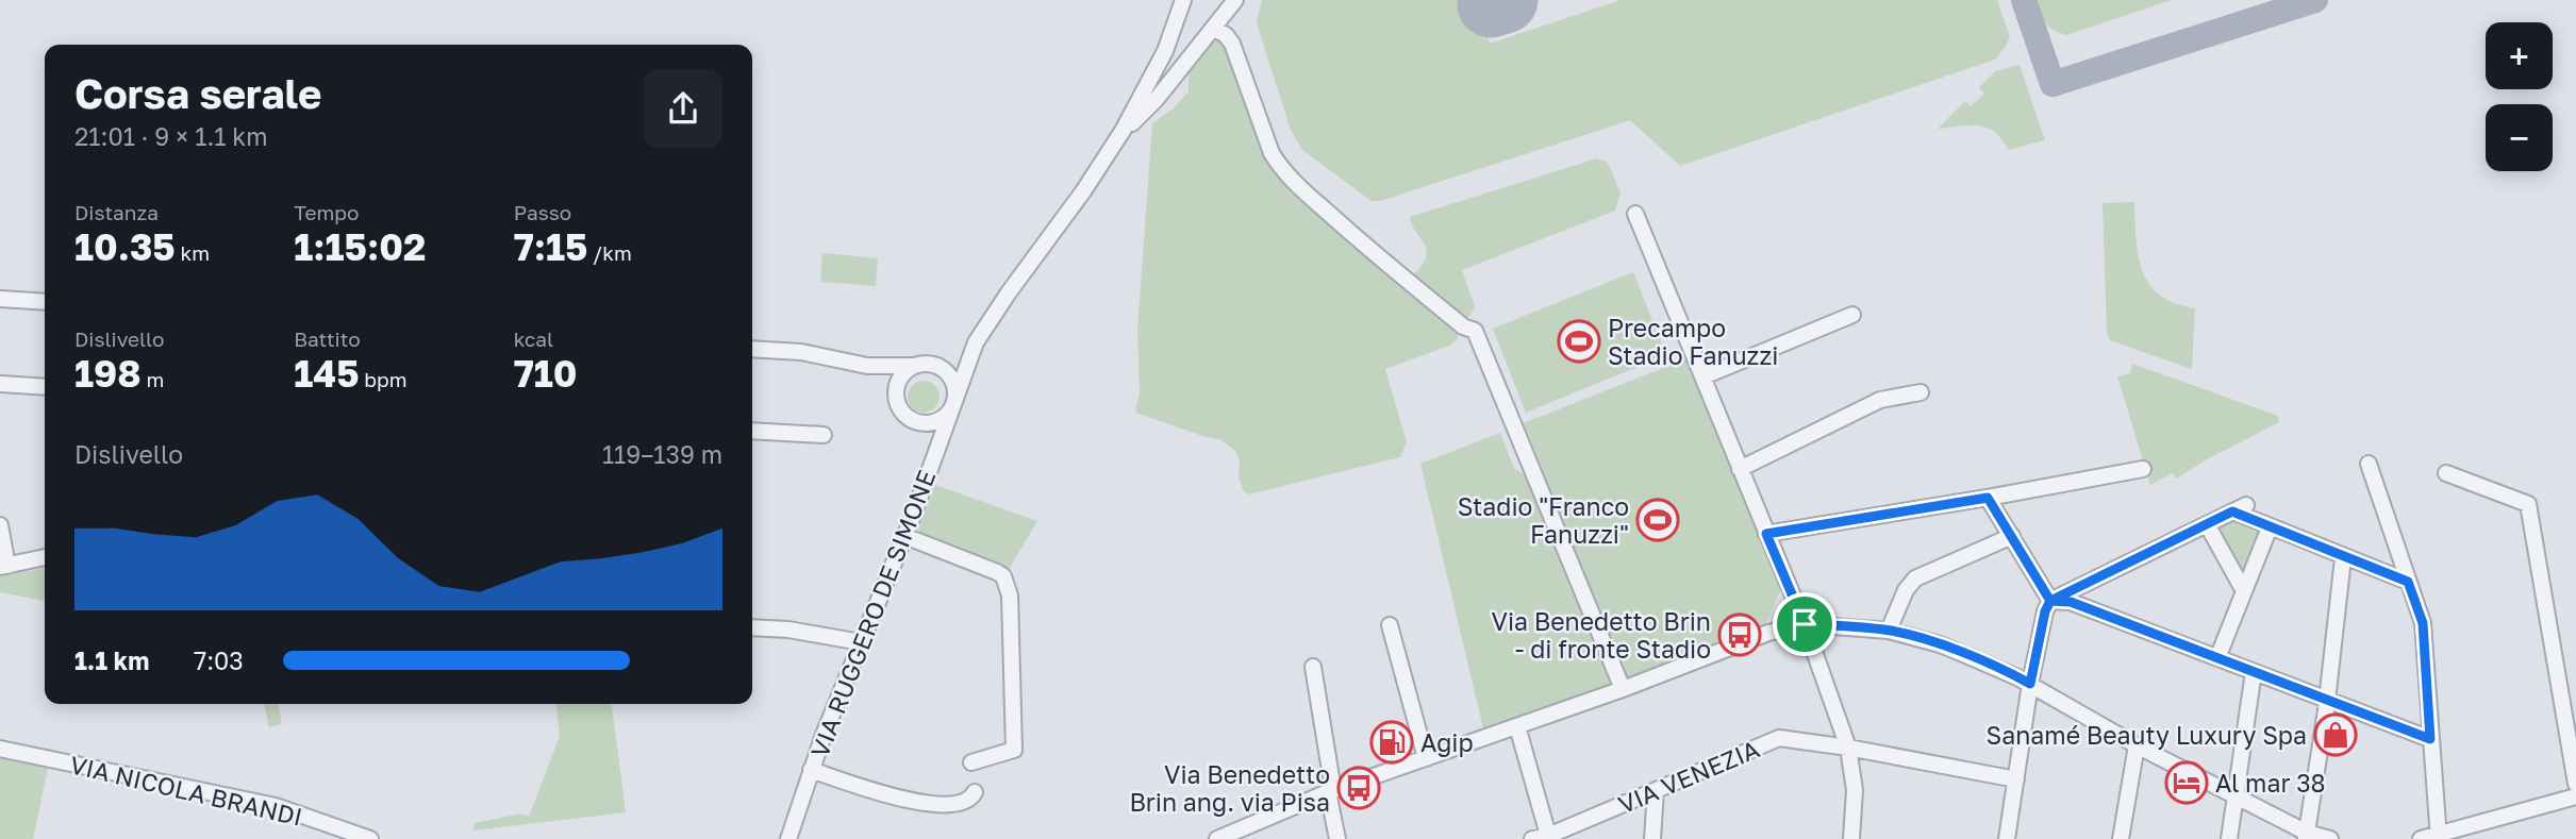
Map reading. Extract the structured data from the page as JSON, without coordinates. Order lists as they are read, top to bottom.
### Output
{
  "streets": {
    "street": ["VIA RUGGERO DE SIMONE", "VIA VENEZIA", "VIA NICOLA BRANDI"]
  },
  "places": {
    "sports": ["Precampo Stadio Fanuzzi", "Stadio \"Franco Fanuzzi\""],
    "bus stop": ["Via Benedetto Brin - di fronte Stadio", "Via Benedetto Brin ang. via Pisa"],
    "shop": ["Sanamé Beauty Luxury Spa"],
    "fuel station": ["Agip"],
    "hotel": ["Al mar 38"]
  },
  "page": {
    "map_buttons": ["+", "−"],
    "heading": ["Corsa serale", "21:01 · 9 × 1.1 km"],
    "stats": [
      ["Distanza", "10.35 km"],
      ["Tempo", "1:15:02"],
      ["Passo", "7:15 /km"],
      ["Dislivello", "198 m"],
      ["Battito", "145 bpm"],
      ["kcal", "710"]
    ],
    "chart": ["Dislivello", "119–139 m"],
    "list": [
      {
        "name": "1.1 km",
        "note": "7:03"
      }
    ]
  }
}
